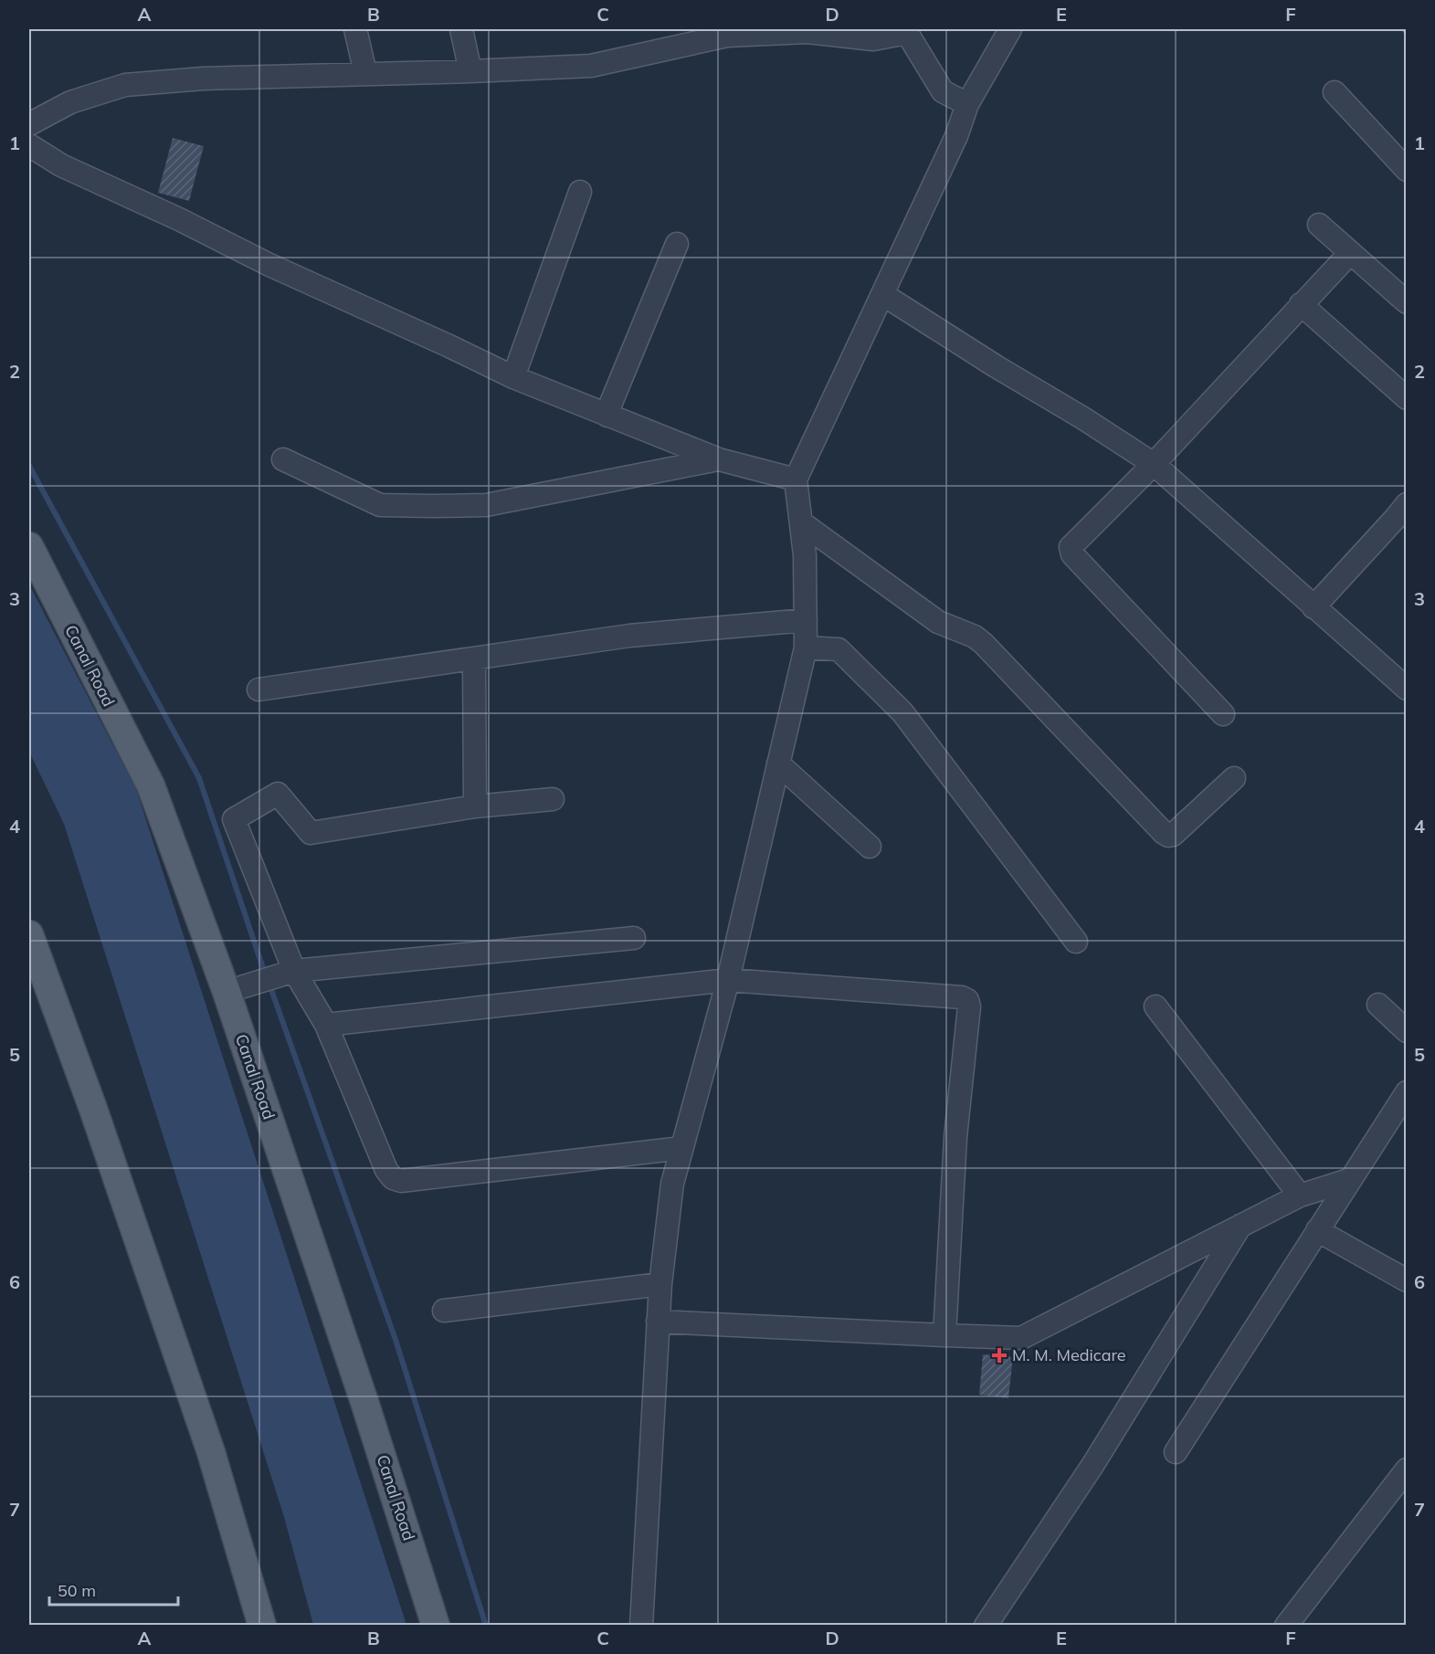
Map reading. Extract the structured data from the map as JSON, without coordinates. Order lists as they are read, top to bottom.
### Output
{
  "streets": {
    "main road": ["Canal Road"]
  },
  "places": {
    "health": ["M. M. Medicare"]
  },
  "scale_bar": "50 m",
  "grid": {
    "columns": [
      "A",
      "B",
      "C",
      "D",
      "E",
      "F"
    ],
    "rows": [
      "1",
      "2",
      "3",
      "4",
      "5",
      "6",
      "7"
    ]
  }
}
